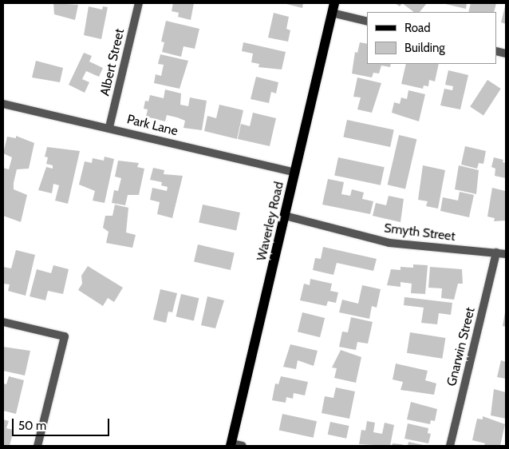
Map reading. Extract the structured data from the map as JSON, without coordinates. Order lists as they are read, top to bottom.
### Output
{
  "streets": {
    "main road": ["Waverley Road"],
    "street": [
      "Albert Street",
      "Park Lane",
      "Smyth Street",
      "Gnarwin Street"
    ]
  },
  "crossings": [
    ["Albert Street", "Park Lane"],
    ["Park Lane", "Waverley Road"],
    ["Waverley Road", "Smyth Street"],
    ["Smyth Street", "Gnarwin Street"]
  ],
  "legend": ["Road", "Building"],
  "scale_bar": "50 m"
}
